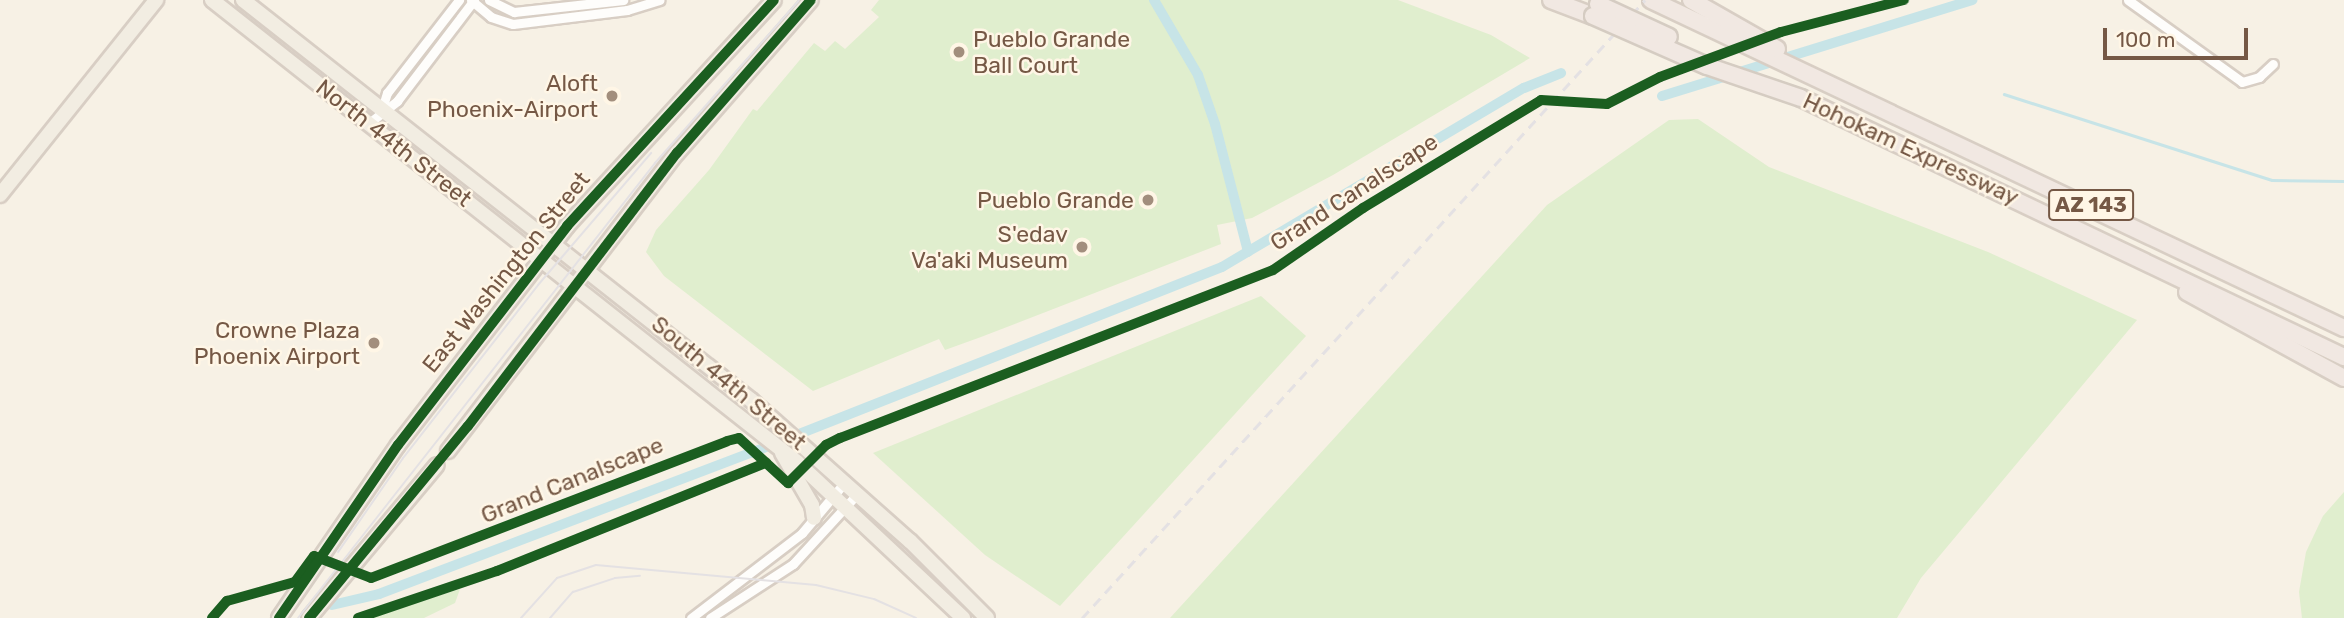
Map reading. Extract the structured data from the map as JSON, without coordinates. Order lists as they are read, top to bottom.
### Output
{
  "streets": {
    "highway": ["Hohokam Expressway", "AZ 143"],
    "main road": ["North 44th Street", "East Washington Street", "South 44th Street"],
    "cycle path": ["Grand Canalscape"]
  },
  "crossings": [
    ["North 44th Street", "East Washington Street"],
    ["North 44th Street", "South 44th Street"]
  ],
  "places": [
    "Pueblo Grande Ball Court",
    "Aloft Phoenix-Airport",
    "Pueblo Grande",
    "S'edav Va'aki Museum",
    "Crowne Plaza Phoenix Airport"
  ],
  "scale_bar": "100 m"
}
